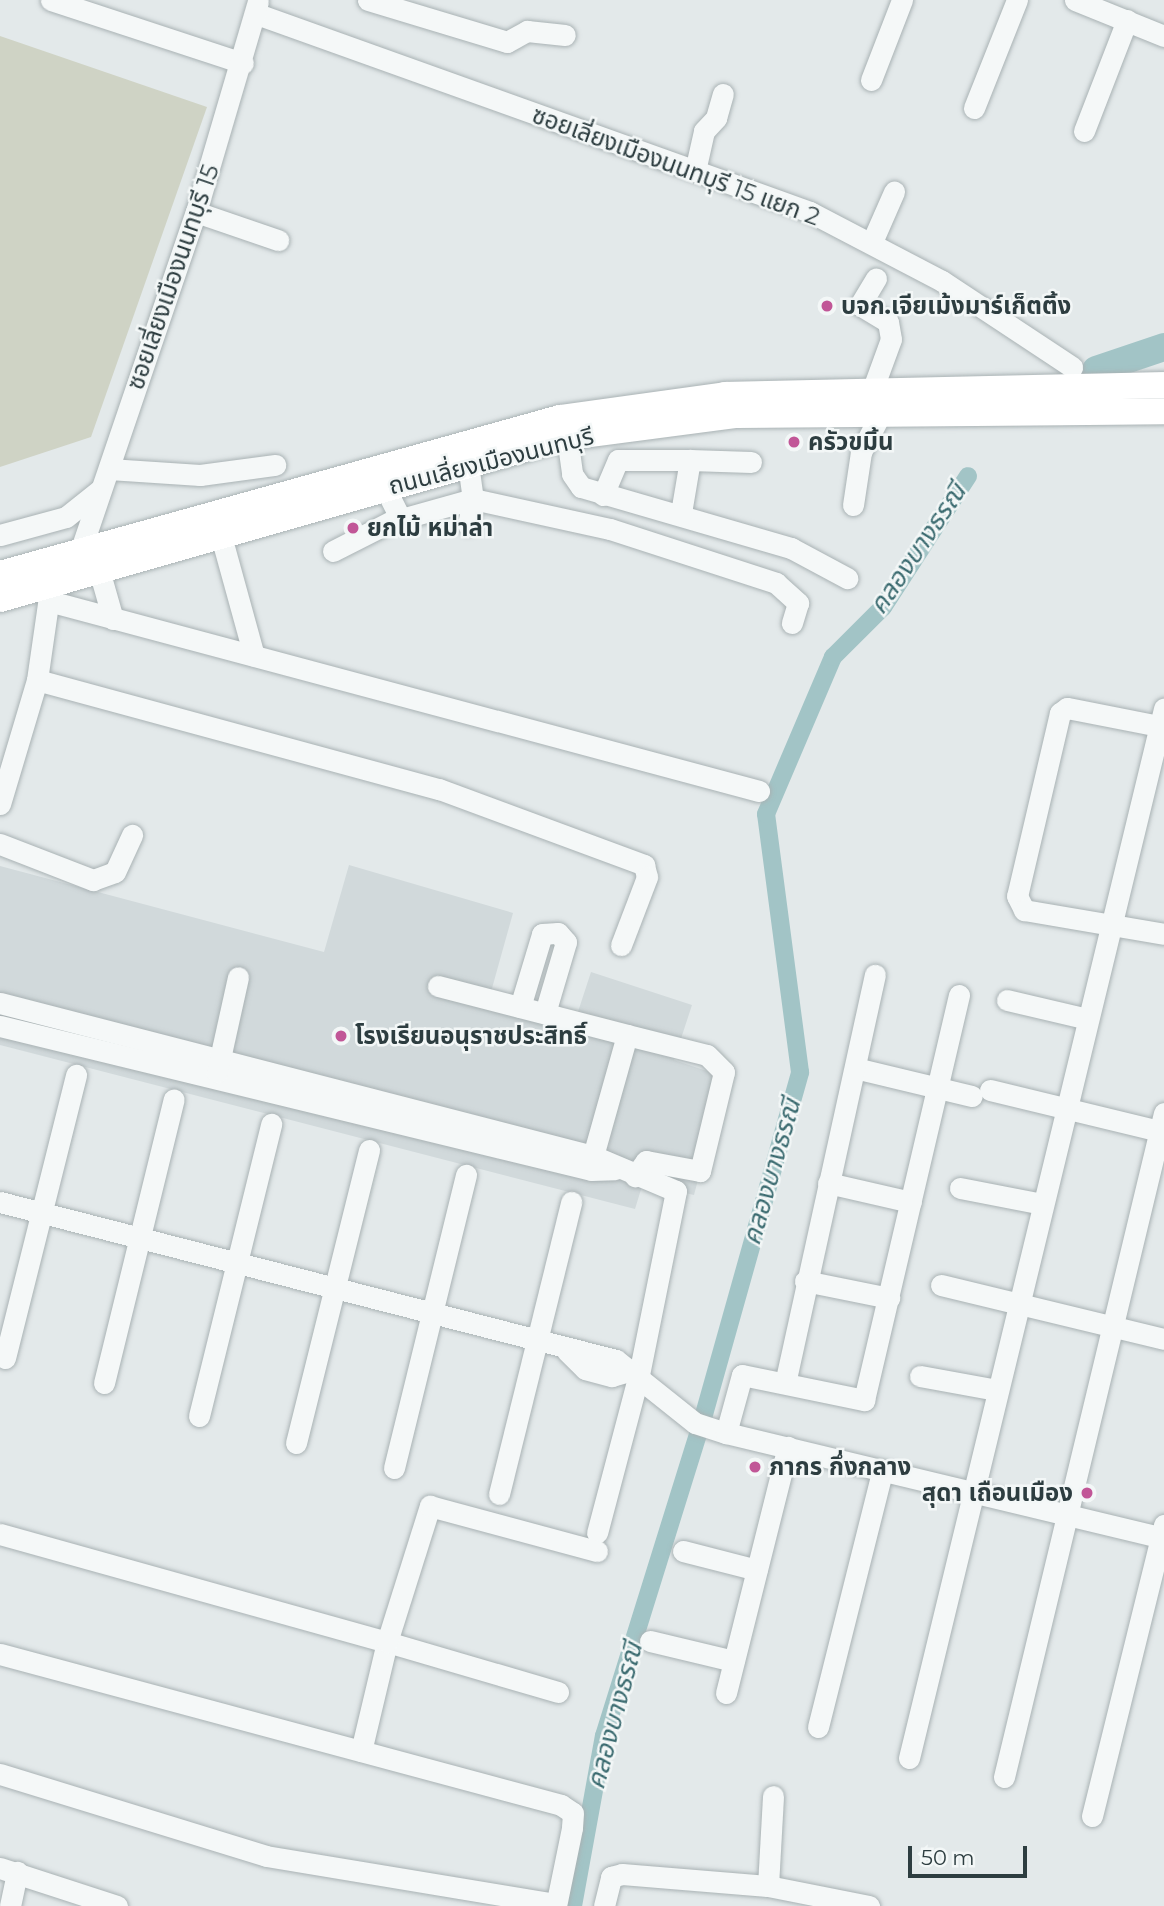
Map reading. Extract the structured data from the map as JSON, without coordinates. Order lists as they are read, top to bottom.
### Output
{
  "streets": {
    "main road": ["ถนนเลี่ยงเมืองนนทบุรี"],
    "street": ["ซอยเลี่ยงเมืองนนทบุรี 15 แยก 2", "ซอยเลี่ยงเมืองนนทบุรี 15"]
  },
  "crossings": [
    ["ซอยเลี่ยงเมืองนนทบุรี 15 แยก 2", "ซอยเลี่ยงเมืองนนทบุรี 15"],
    ["ซอยเลี่ยงเมืองนนทบุรี 15", "ถนนเลี่ยงเมืองนนทบุรี"]
  ],
  "water": ["คลองบางธรณี"],
  "places": [
    "บจก.เจียเม้งมาร์เก็ตติ้ง",
    "ครัวขมิ้น",
    "ยกไม้ หม่าล่า",
    "โรงเรียนอนุราชประสิทธิ์",
    "ภากร กึ่งกลาง",
    "สุดา เถือนเมือง"
  ],
  "scale_bar": "50 m"
}
